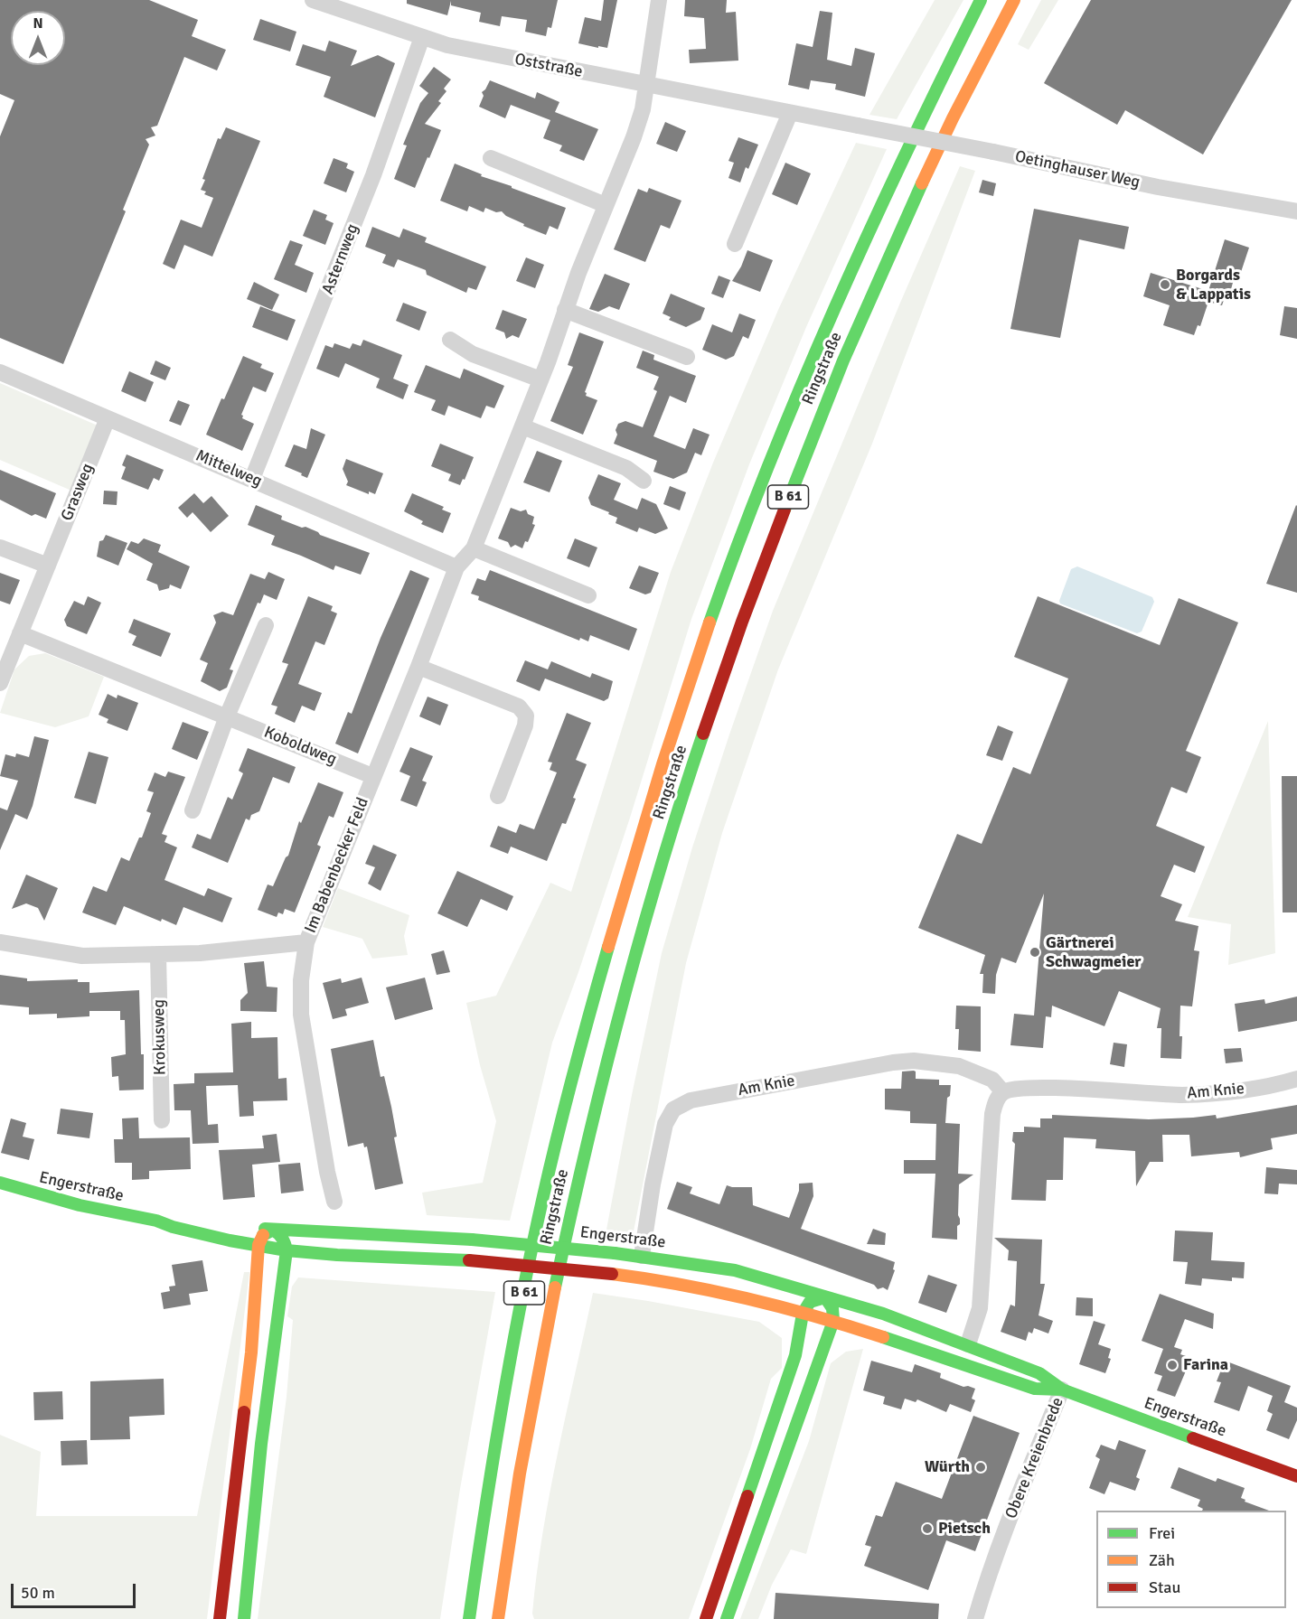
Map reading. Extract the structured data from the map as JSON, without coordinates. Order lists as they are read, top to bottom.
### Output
{
  "streets": {
    "main road": ["Ringstraße", "B 61", "Engerstraße"],
    "street": [
      "Oststraße",
      "Oetinghauser Weg",
      "Asternweg",
      "Mittelweg",
      "Grasweg",
      "Koboldweg",
      "Im Babenbecker Feld",
      "Krokusweg",
      "Am Knie",
      "Obere Kreienbrede"
    ]
  },
  "crossings": [
    ["Oststraße", "Oetinghauser Weg"],
    ["Oststraße", "Asternweg"],
    ["Oststraße", "Im Babenbecker Feld"],
    ["Asternweg", "Mittelweg"],
    ["Mittelweg", "Grasweg"],
    ["Mittelweg", "Im Babenbecker Feld"],
    ["Grasweg", "Koboldweg"],
    ["Koboldweg", "Im Babenbecker Feld"],
    ["Am Knie", "Engerstraße"],
    ["Engerstraße", "Obere Kreienbrede"]
  ],
  "places": [
    "Borgards & Lappatis",
    "Gärtnerei Schwagmeier",
    "Farina",
    "Würth",
    "Pietsch"
  ],
  "legend": ["Frei", "Zäh", "Stau"],
  "scale_bar": "50 m",
  "north": "top"
}
